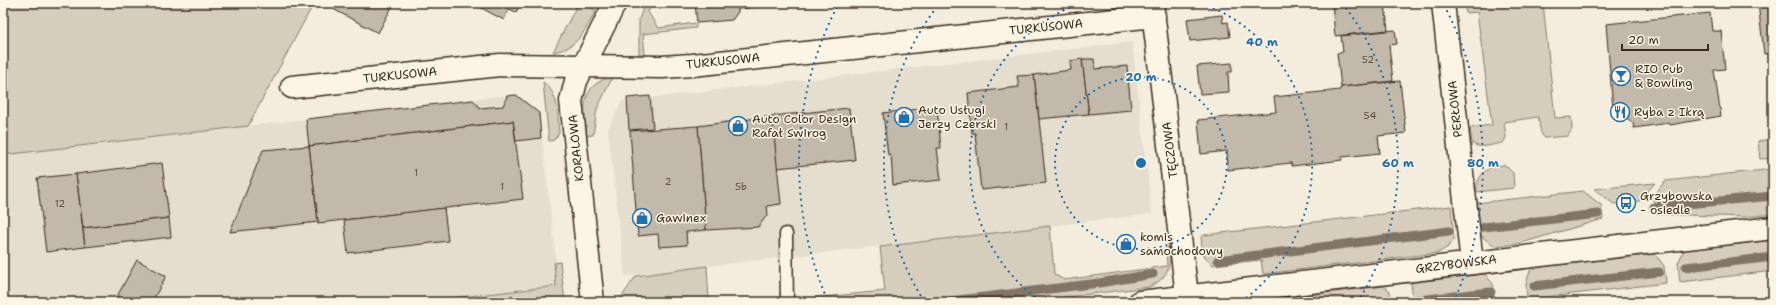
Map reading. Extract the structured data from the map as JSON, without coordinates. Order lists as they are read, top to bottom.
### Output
{
  "streets": {
    "street": [
      "TURKUSOWA",
      "PERŁOWA",
      "KORALOWA",
      "TĘCZOWA",
      "GRZYBOWSKA"
    ]
  },
  "crossings": [
    ["TURKUSOWA", "KORALOWA"],
    ["TURKUSOWA", "TĘCZOWA"],
    ["PERŁOWA", "GRZYBOWSKA"],
    ["TĘCZOWA", "GRZYBOWSKA"]
  ],
  "places": {
    "bar": ["RIO Pub & Bowling"],
    "restaurant": ["Ryba z Ikrą"],
    "shop": [
      "Auto Usługi Jerzy Czerski",
      "Auto Color Design Rafał Swirog",
      "Gawinex",
      "komis samochodowy"
    ],
    "bus stop": ["Grzybowska - osiedle"]
  },
  "house_numbers": [
    "52",
    "54",
    "1",
    "1",
    "2",
    "1",
    "5b",
    "12"
  ],
  "scale_bar": "20 m",
  "rings": [
    "40 m",
    "20 m",
    "60 m",
    "80 m"
  ]
}
